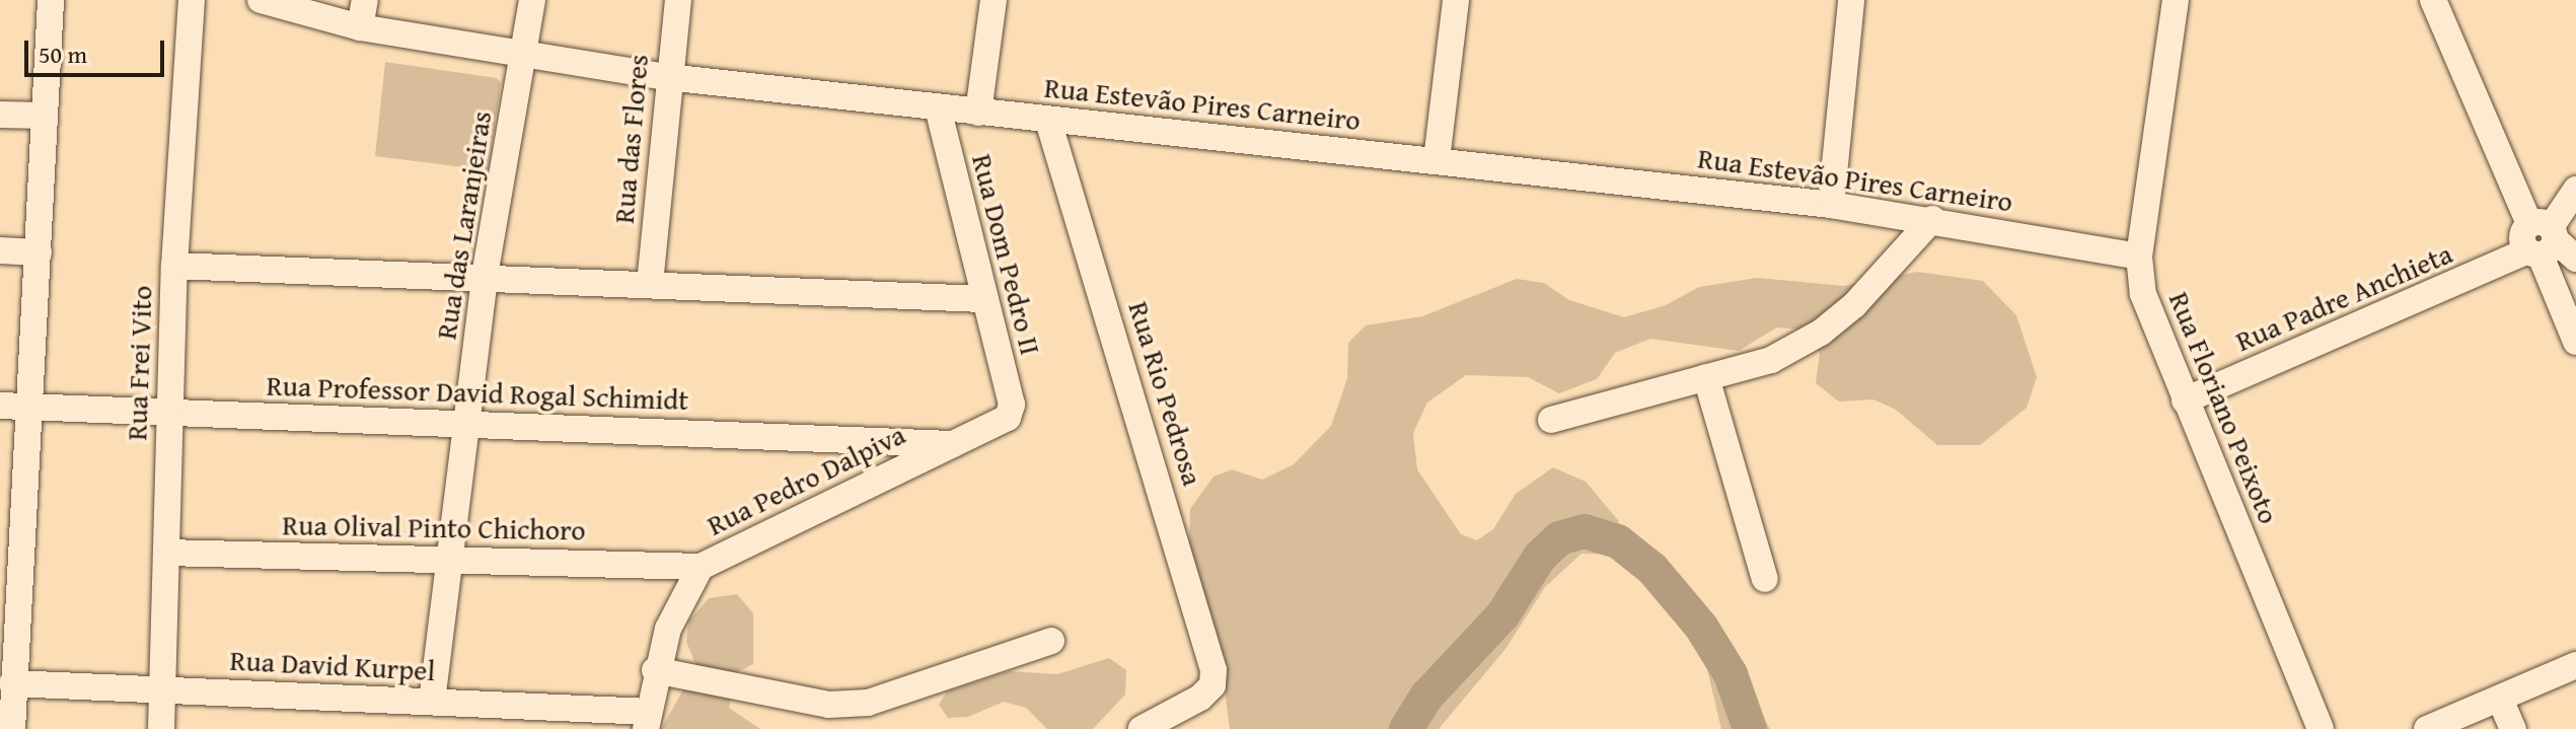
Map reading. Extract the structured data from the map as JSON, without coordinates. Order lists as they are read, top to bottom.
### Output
{
  "streets": {
    "street": [
      "Rua Estevão Pires Carneiro",
      "Rua das Flores",
      "Rua das Laranjeiras",
      "Rua Dom Pedro II",
      "Rua Padre Anchieta",
      "Rua Frei Vito",
      "Rua Professor David Rogal Schimidt",
      "Rua Rio Pedrosa",
      "Rua Floriano Peixoto",
      "Rua Pedro Dalpiva",
      "Rua Olival Pinto Chichoro",
      "Rua David Kurpel"
    ]
  },
  "crossings": [
    ["Rua Estevão Pires Carneiro", "Rua das Flores"],
    ["Rua Estevão Pires Carneiro", "Rua das Laranjeiras"],
    ["Rua Estevão Pires Carneiro", "Rua Dom Pedro II"],
    ["Rua Estevão Pires Carneiro", "Rua Rio Pedrosa"],
    ["Rua Estevão Pires Carneiro", "Rua Floriano Peixoto"],
    ["Rua das Laranjeiras", "Rua Professor David Rogal Schimidt"],
    ["Rua das Laranjeiras", "Rua Olival Pinto Chichoro"],
    ["Rua das Laranjeiras", "Rua David Kurpel"],
    ["Rua Dom Pedro II", "Rua Pedro Dalpiva"],
    ["Rua Padre Anchieta", "Rua Floriano Peixoto"],
    ["Rua Frei Vito", "Rua Professor David Rogal Schimidt"],
    ["Rua Frei Vito", "Rua Olival Pinto Chichoro"],
    ["Rua Frei Vito", "Rua David Kurpel"],
    ["Rua Professor David Rogal Schimidt", "Rua Pedro Dalpiva"],
    ["Rua Pedro Dalpiva", "Rua Olival Pinto Chichoro"],
    ["Rua Pedro Dalpiva", "Rua David Kurpel"]
  ],
  "scale_bar": "50 m"
}
